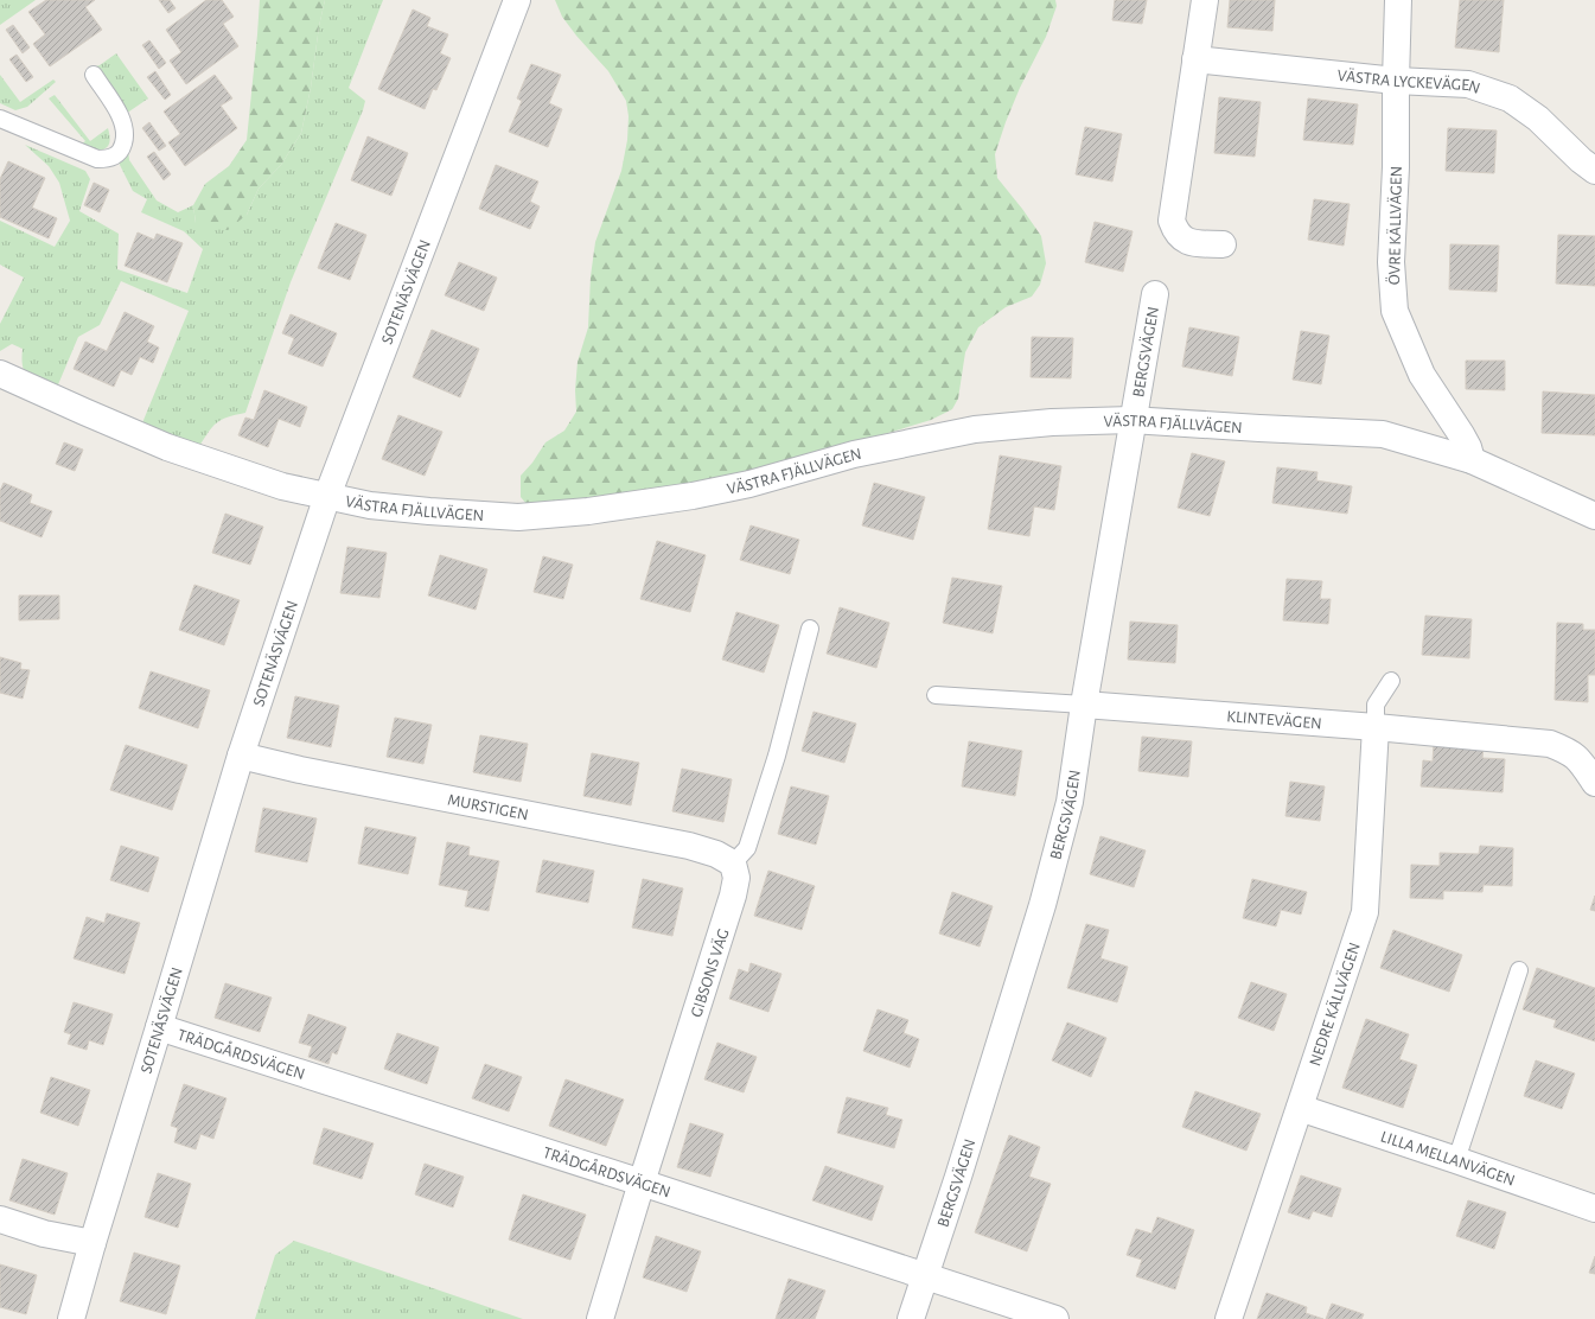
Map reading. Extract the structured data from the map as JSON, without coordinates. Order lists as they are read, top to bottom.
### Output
{
  "streets": {
    "street": [
      "VÄSTRA LYCKEVÄGEN",
      "ÖVRE KÄLLVÄGEN",
      "SOTENÄSVÄGEN",
      "BERGSVÄGEN",
      "VÄSTRA FJÄLLVÄGEN",
      "KLINTEVÄGEN",
      "MURSTIGEN",
      "GIBSONS VÄG",
      "NEDRE KÄLLVÄGEN",
      "TRÄDGÅRDSVÄGEN",
      "LILLA MELLANVÄGEN"
    ]
  },
  "crossings": [
    ["VÄSTRA LYCKEVÄGEN", "ÖVRE KÄLLVÄGEN"],
    ["ÖVRE KÄLLVÄGEN", "VÄSTRA FJÄLLVÄGEN"],
    ["SOTENÄSVÄGEN", "VÄSTRA FJÄLLVÄGEN"],
    ["SOTENÄSVÄGEN", "MURSTIGEN"],
    ["SOTENÄSVÄGEN", "TRÄDGÅRDSVÄGEN"],
    ["BERGSVÄGEN", "VÄSTRA FJÄLLVÄGEN"],
    ["BERGSVÄGEN", "KLINTEVÄGEN"],
    ["BERGSVÄGEN", "TRÄDGÅRDSVÄGEN"],
    ["KLINTEVÄGEN", "NEDRE KÄLLVÄGEN"],
    ["MURSTIGEN", "GIBSONS VÄG"],
    ["GIBSONS VÄG", "TRÄDGÅRDSVÄGEN"],
    ["NEDRE KÄLLVÄGEN", "LILLA MELLANVÄGEN"]
  ]
}
